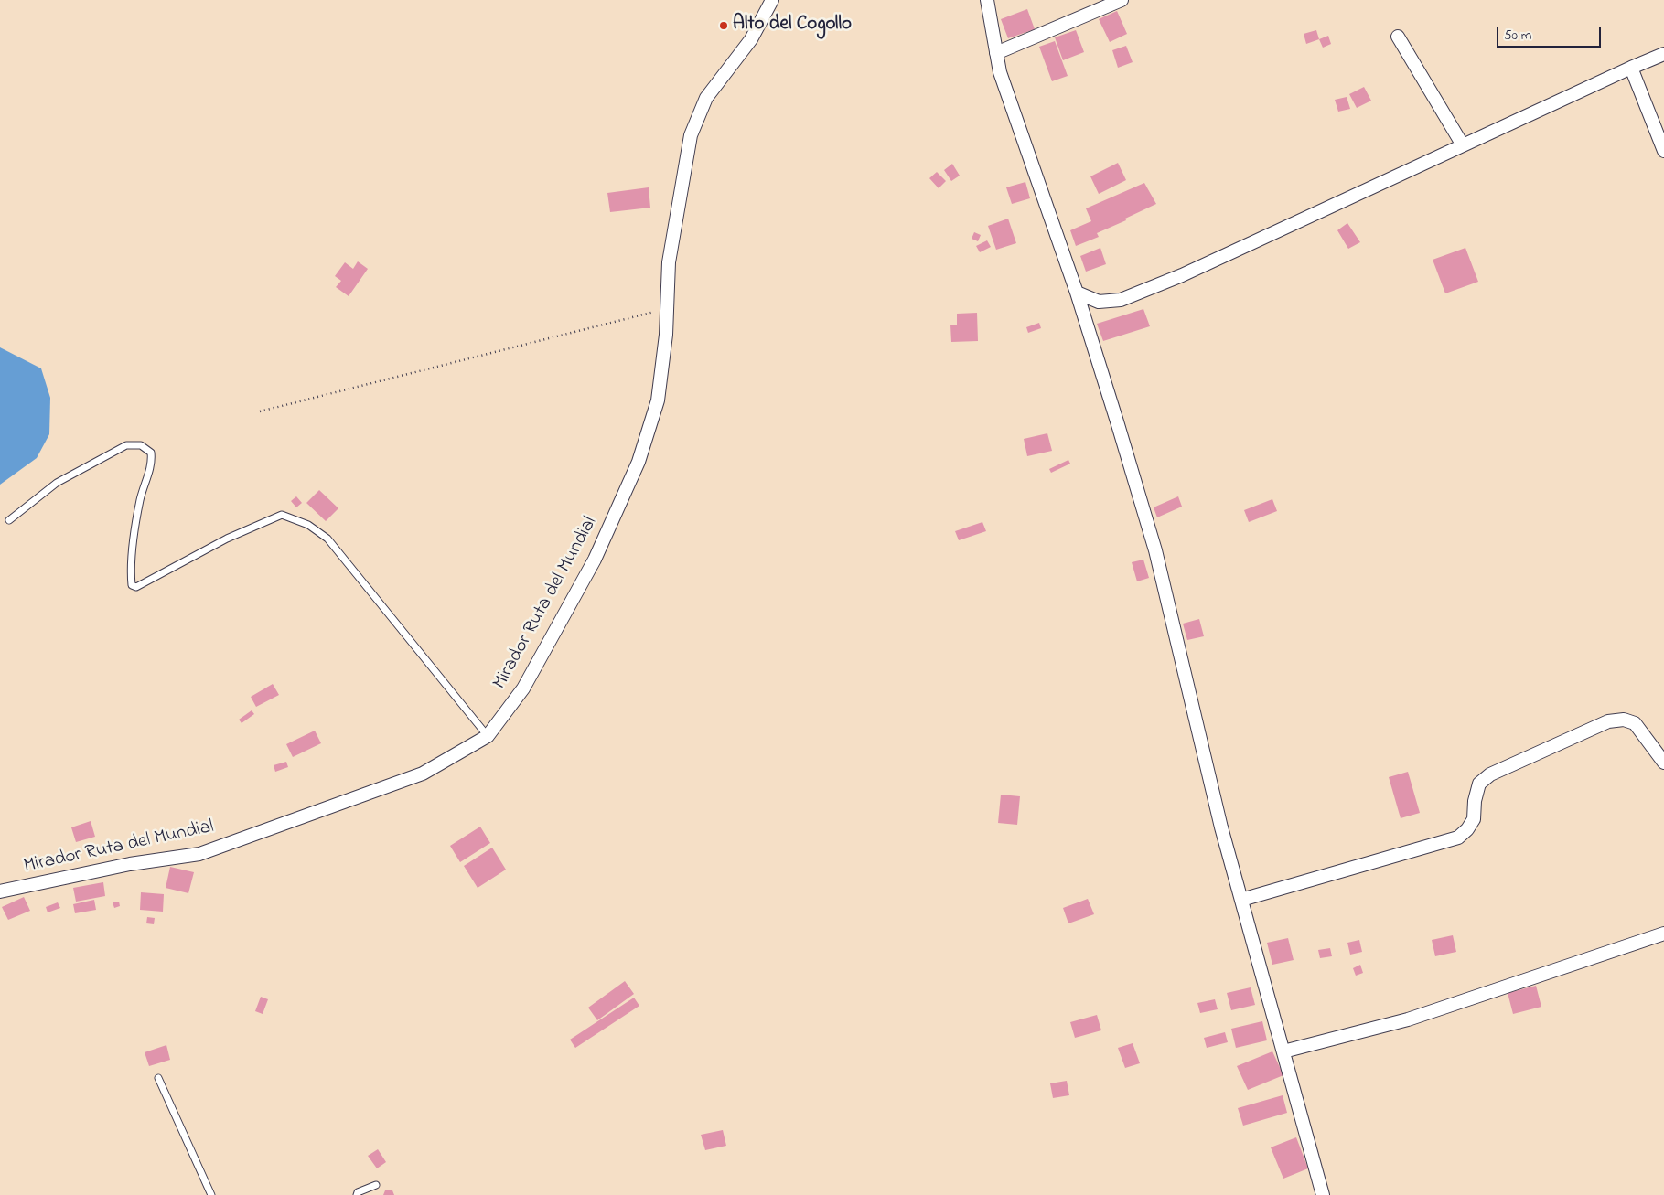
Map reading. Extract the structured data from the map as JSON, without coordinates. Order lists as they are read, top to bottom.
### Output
{
  "streets": {
    "street": ["Mirador Ruta del Mundial"]
  },
  "places": ["Alto del Cogollo"],
  "scale_bar": "50 m"
}
